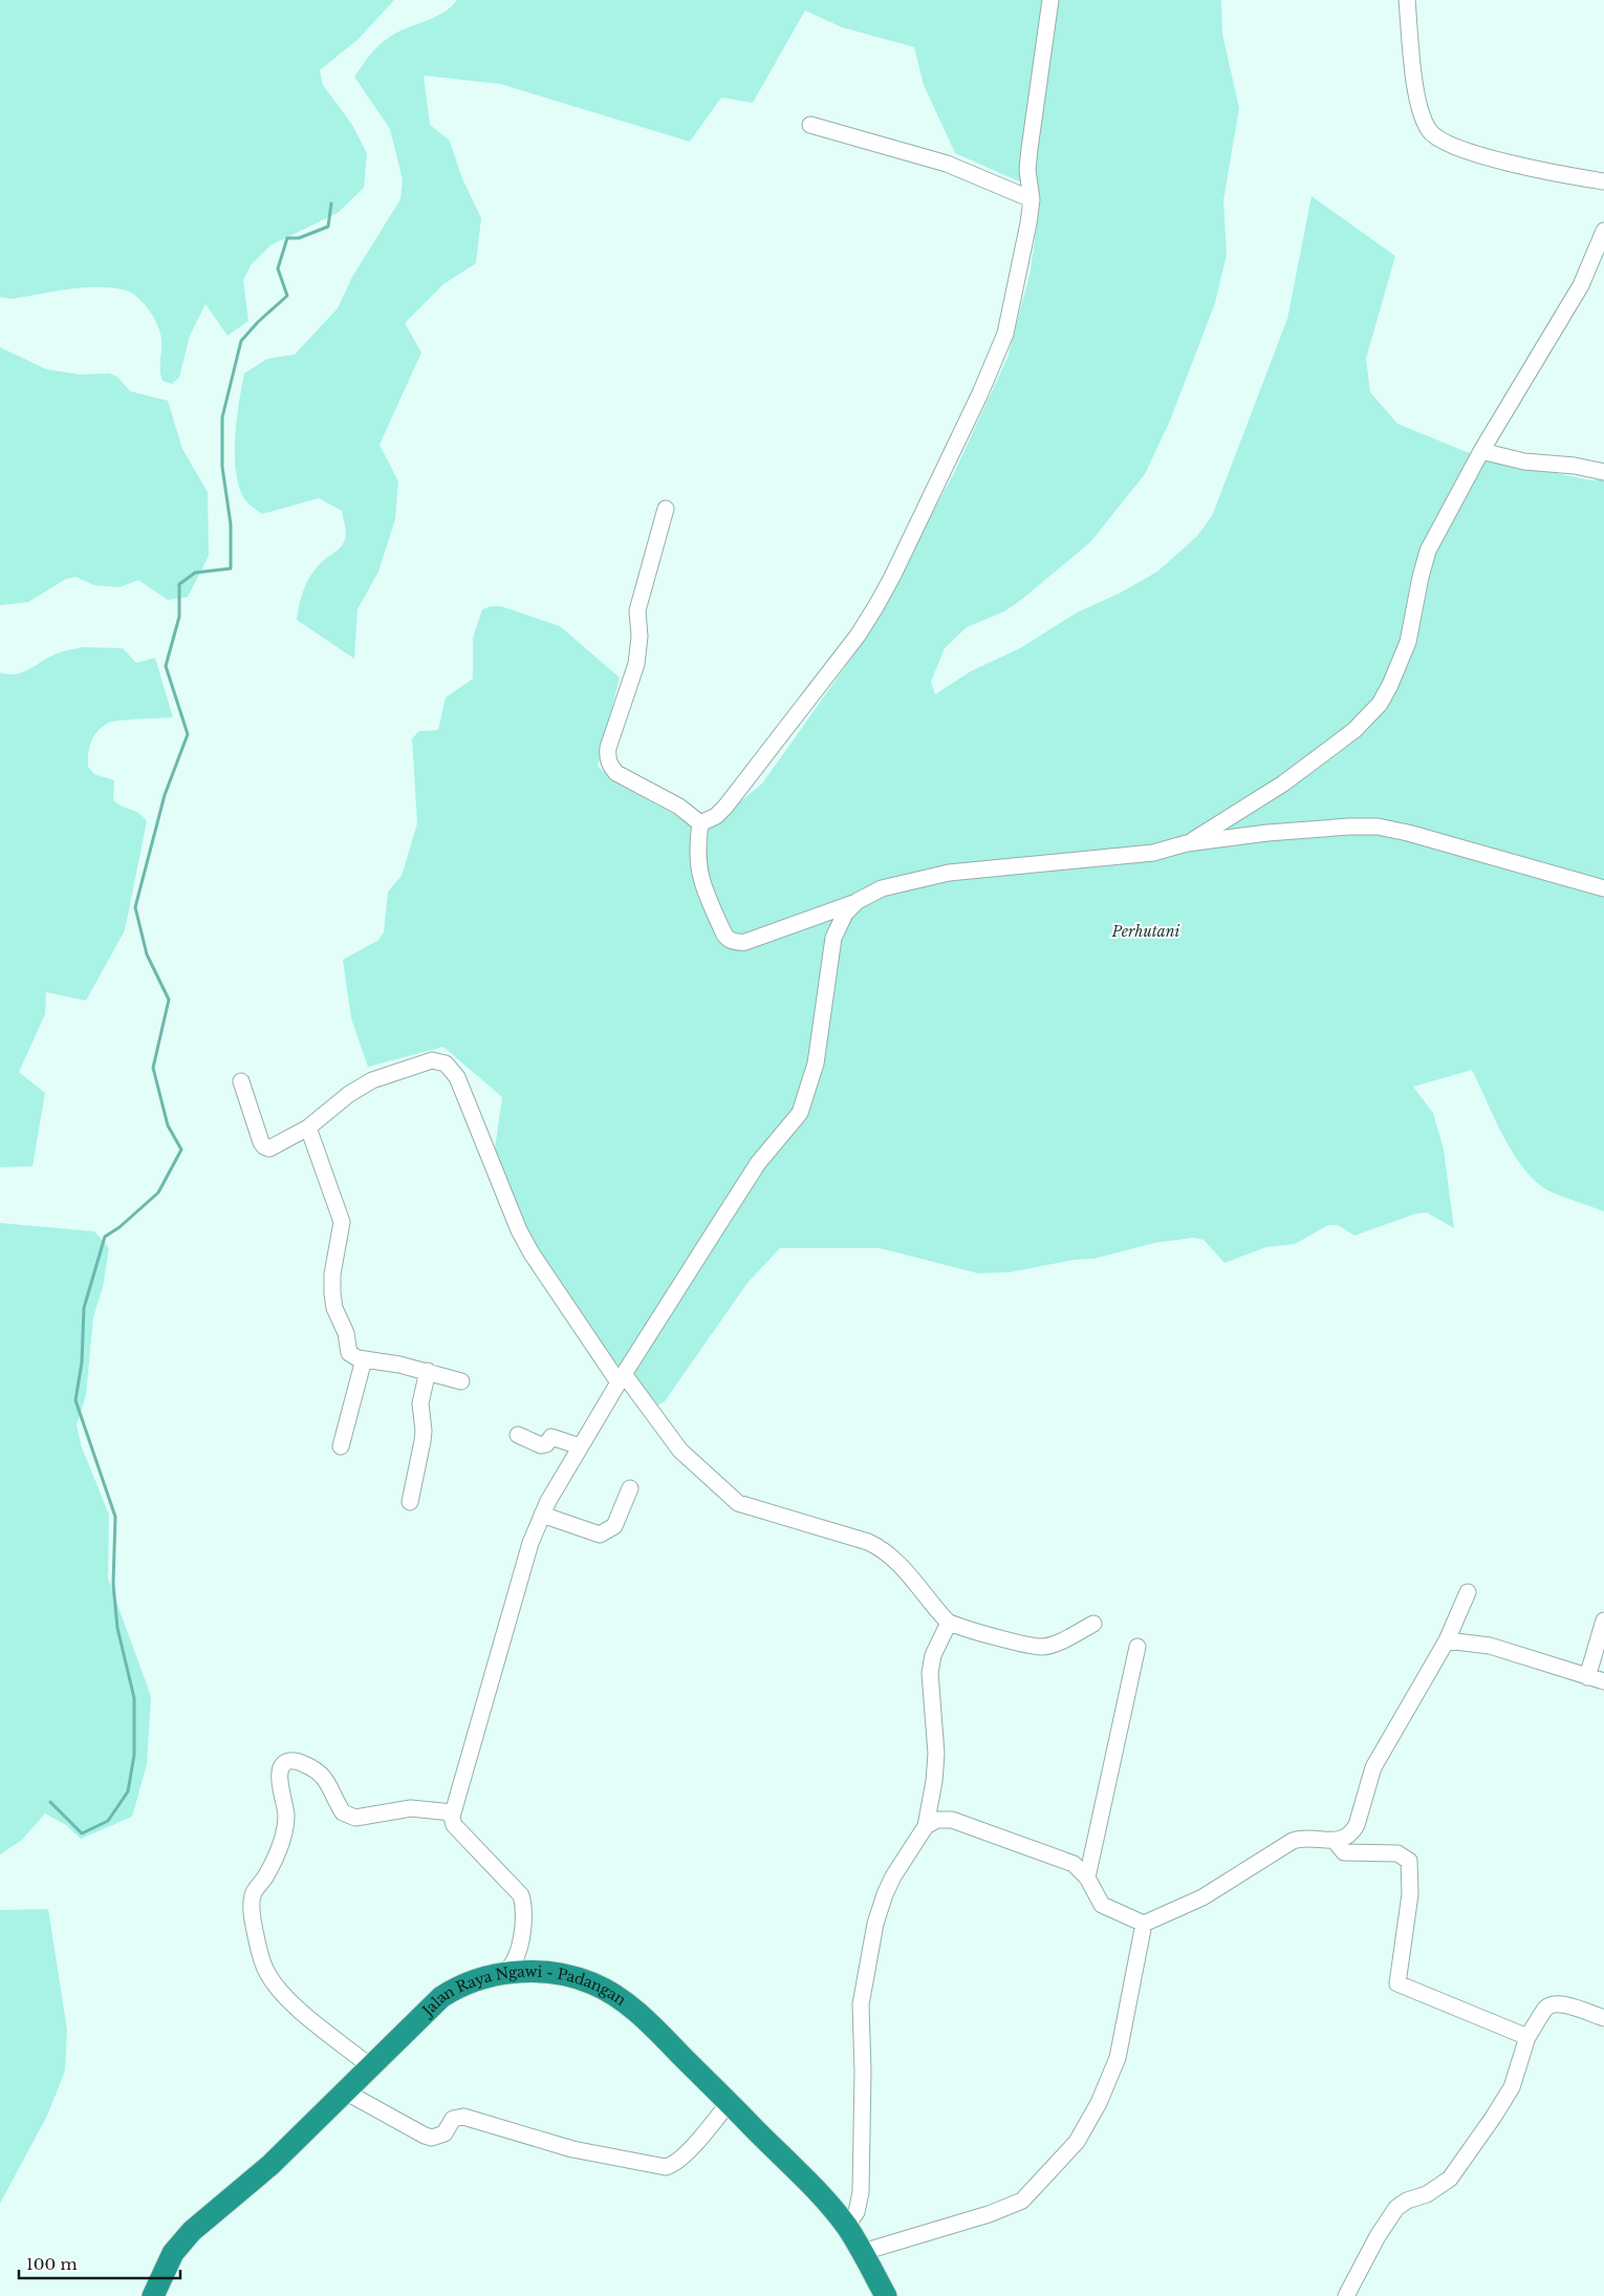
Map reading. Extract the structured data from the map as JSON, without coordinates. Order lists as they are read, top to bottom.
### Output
{
  "streets": {
    "highway": ["Jalan Raya Ngawi - Padangan"]
  },
  "parks": ["Perhutani"],
  "scale_bar": "100 m"
}
